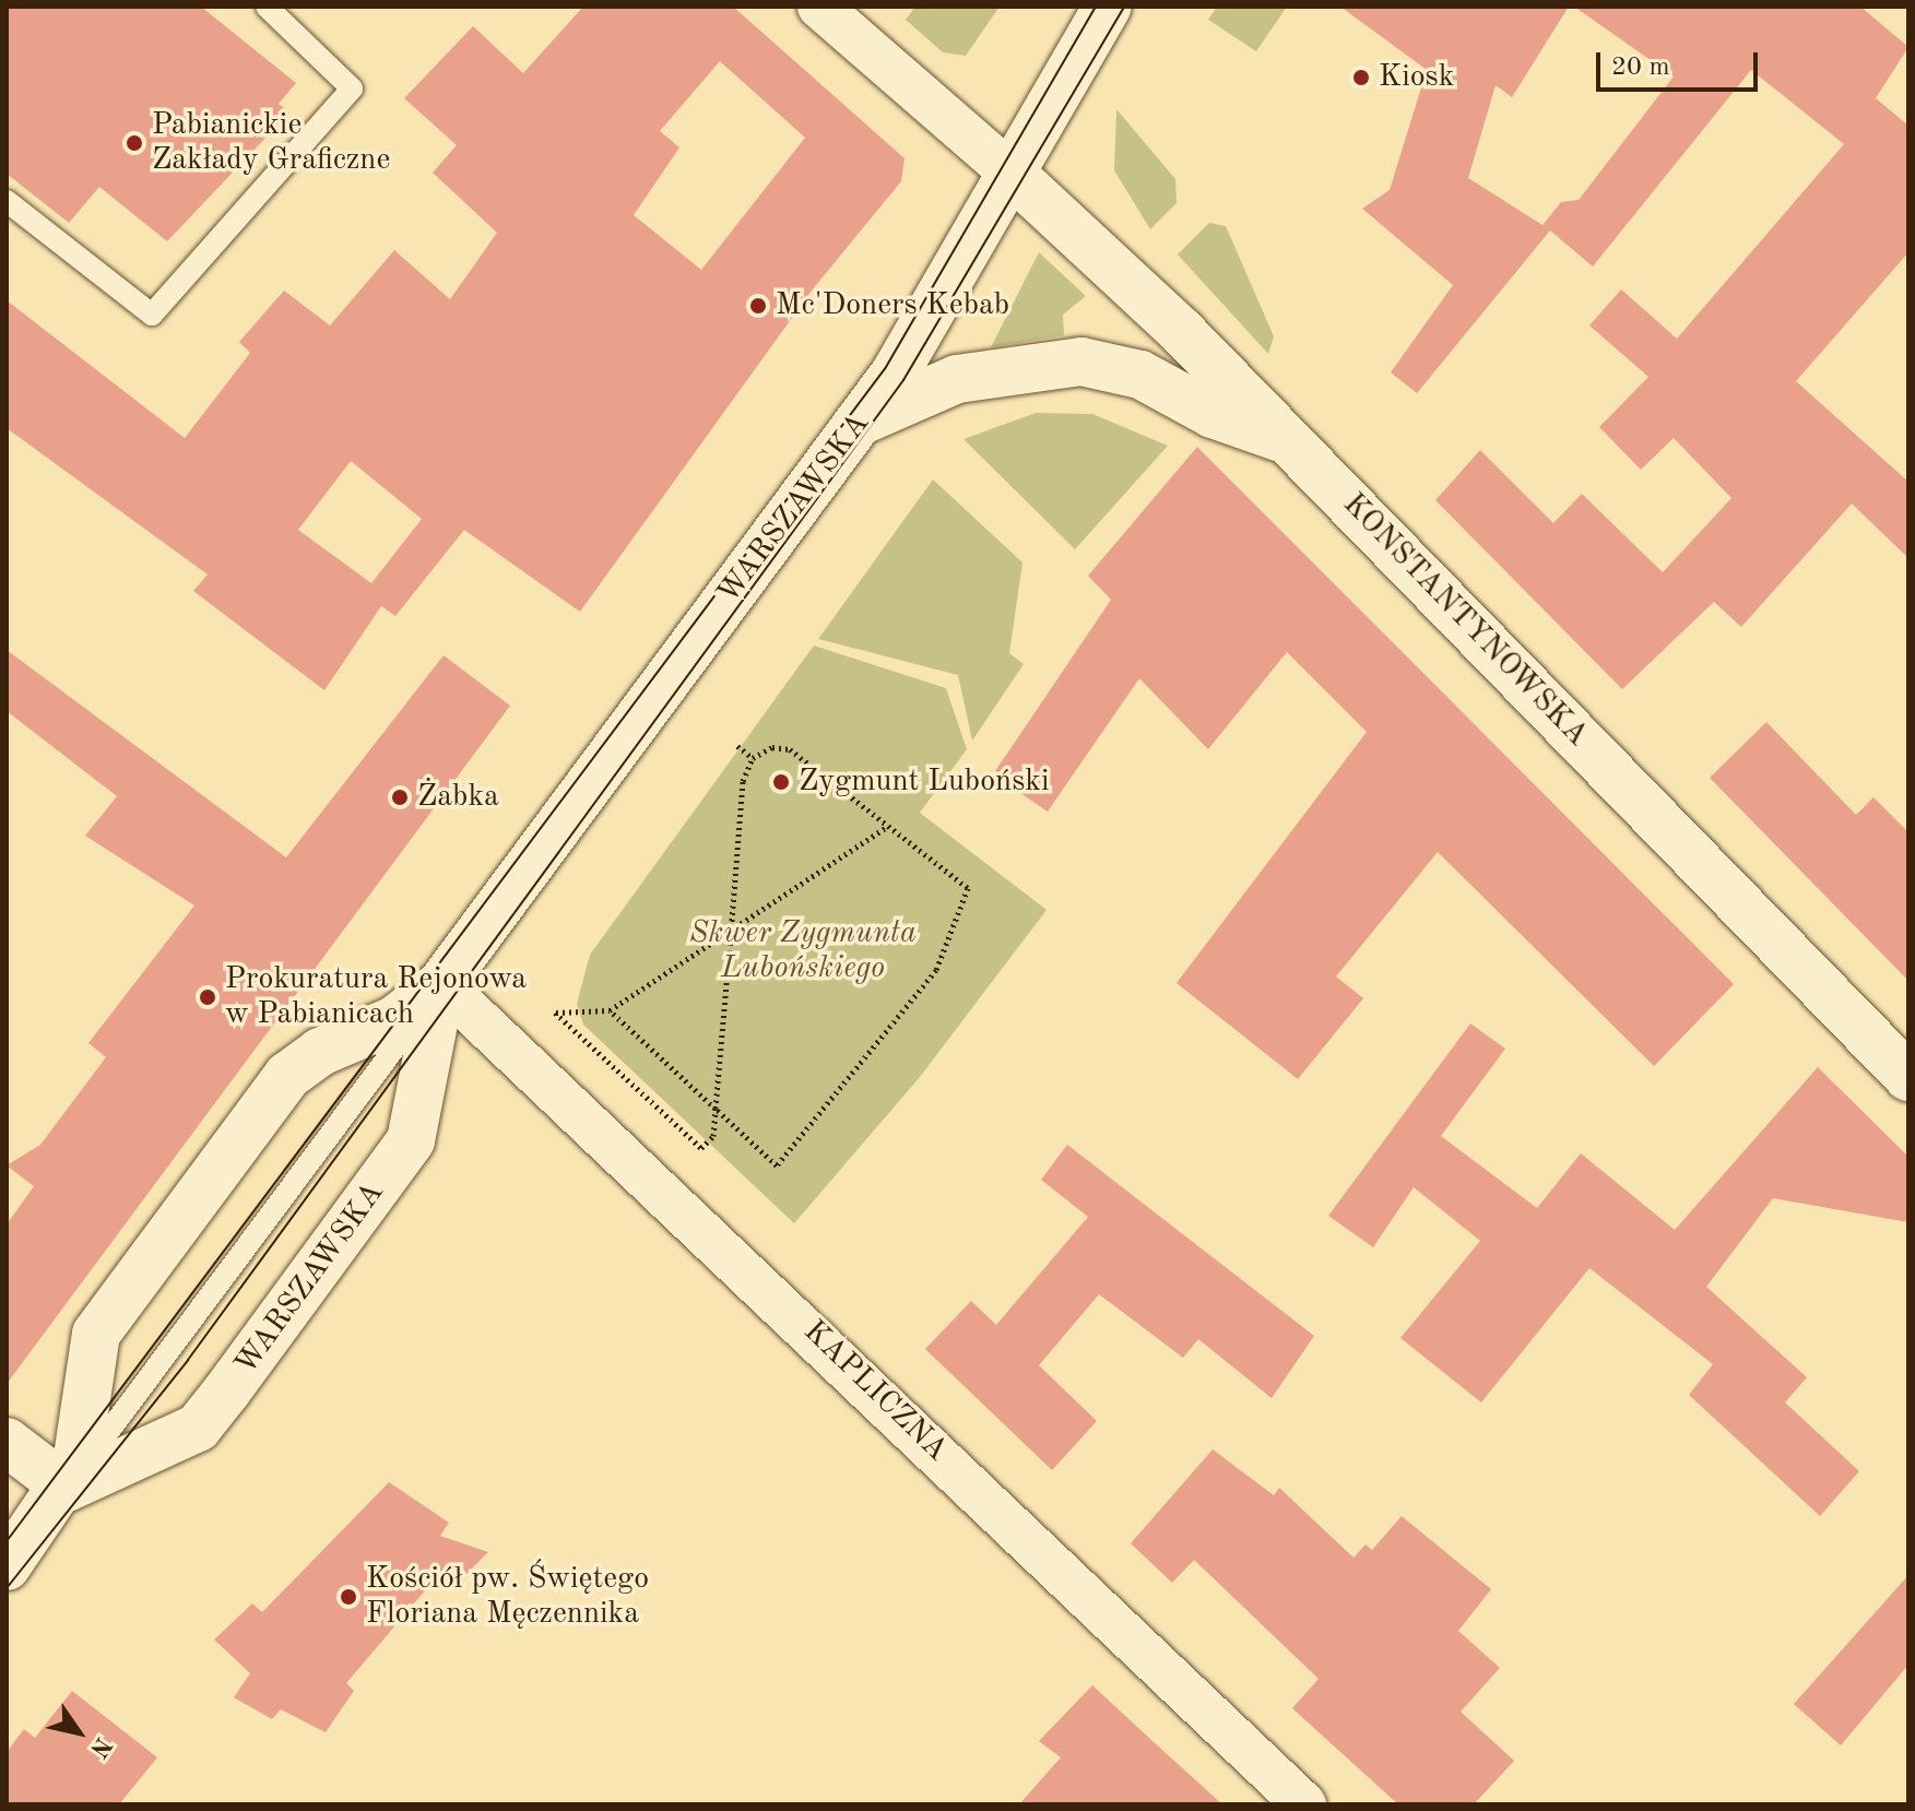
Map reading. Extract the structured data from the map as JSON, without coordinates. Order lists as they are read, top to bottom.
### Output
{
  "streets": {
    "street": ["WARSZAWSKA", "KONSTANTYNOWSKA", "KAPLICZNA"]
  },
  "crossings": [
    ["WARSZAWSKA", "KONSTANTYNOWSKA"],
    ["WARSZAWSKA", "KAPLICZNA"]
  ],
  "parks": ["Skwer Zygmunta Lubońskiego"],
  "places": [
    "Kiosk",
    "Pabianickie Zakłady Graficzne",
    "Mc'Doners Kebab",
    "Zygmunt Luboński",
    "Żabka",
    "Prokuratura Rejonowa w Pabianicach",
    "Kościół pw. Świętego Floriana Męczennika"
  ],
  "scale_bar": "20 m",
  "north": "bottom right"
}
